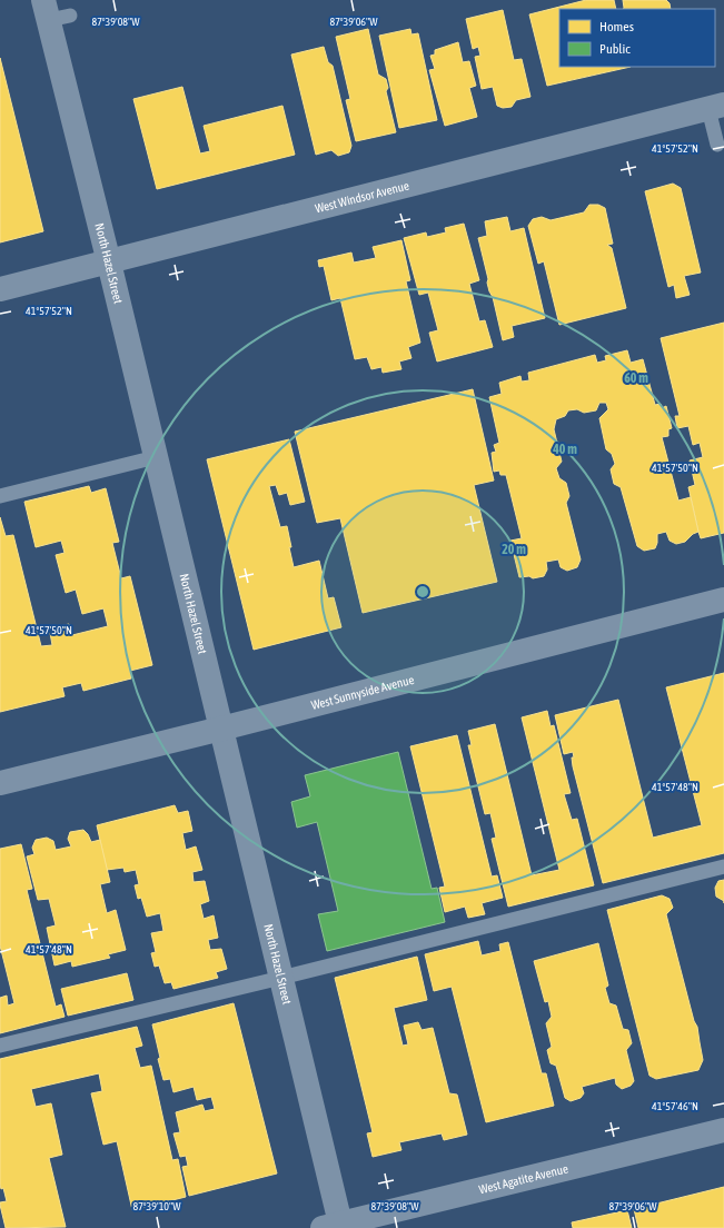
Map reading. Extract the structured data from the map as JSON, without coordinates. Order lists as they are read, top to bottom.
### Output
{
  "streets": {
    "street": [
      "West Windsor Avenue",
      "North Hazel Street",
      "West Sunnyside Avenue",
      "West Agatite Avenue"
    ]
  },
  "crossings": [
    ["West Windsor Avenue", "North Hazel Street"],
    ["North Hazel Street", "West Sunnyside Avenue"],
    ["North Hazel Street", "West Agatite Avenue"]
  ],
  "legend": ["Homes", "Public"],
  "coordinates": [
    "87°39'08\"W",
    "87°39'06\"W",
    "41°57'52\"N",
    "41°57'50\"N",
    "41°57'48\"N",
    "41°57'46\"N",
    "87°39'10\"W"
  ],
  "rings": ["60 m", "40 m", "20 m"]
}
